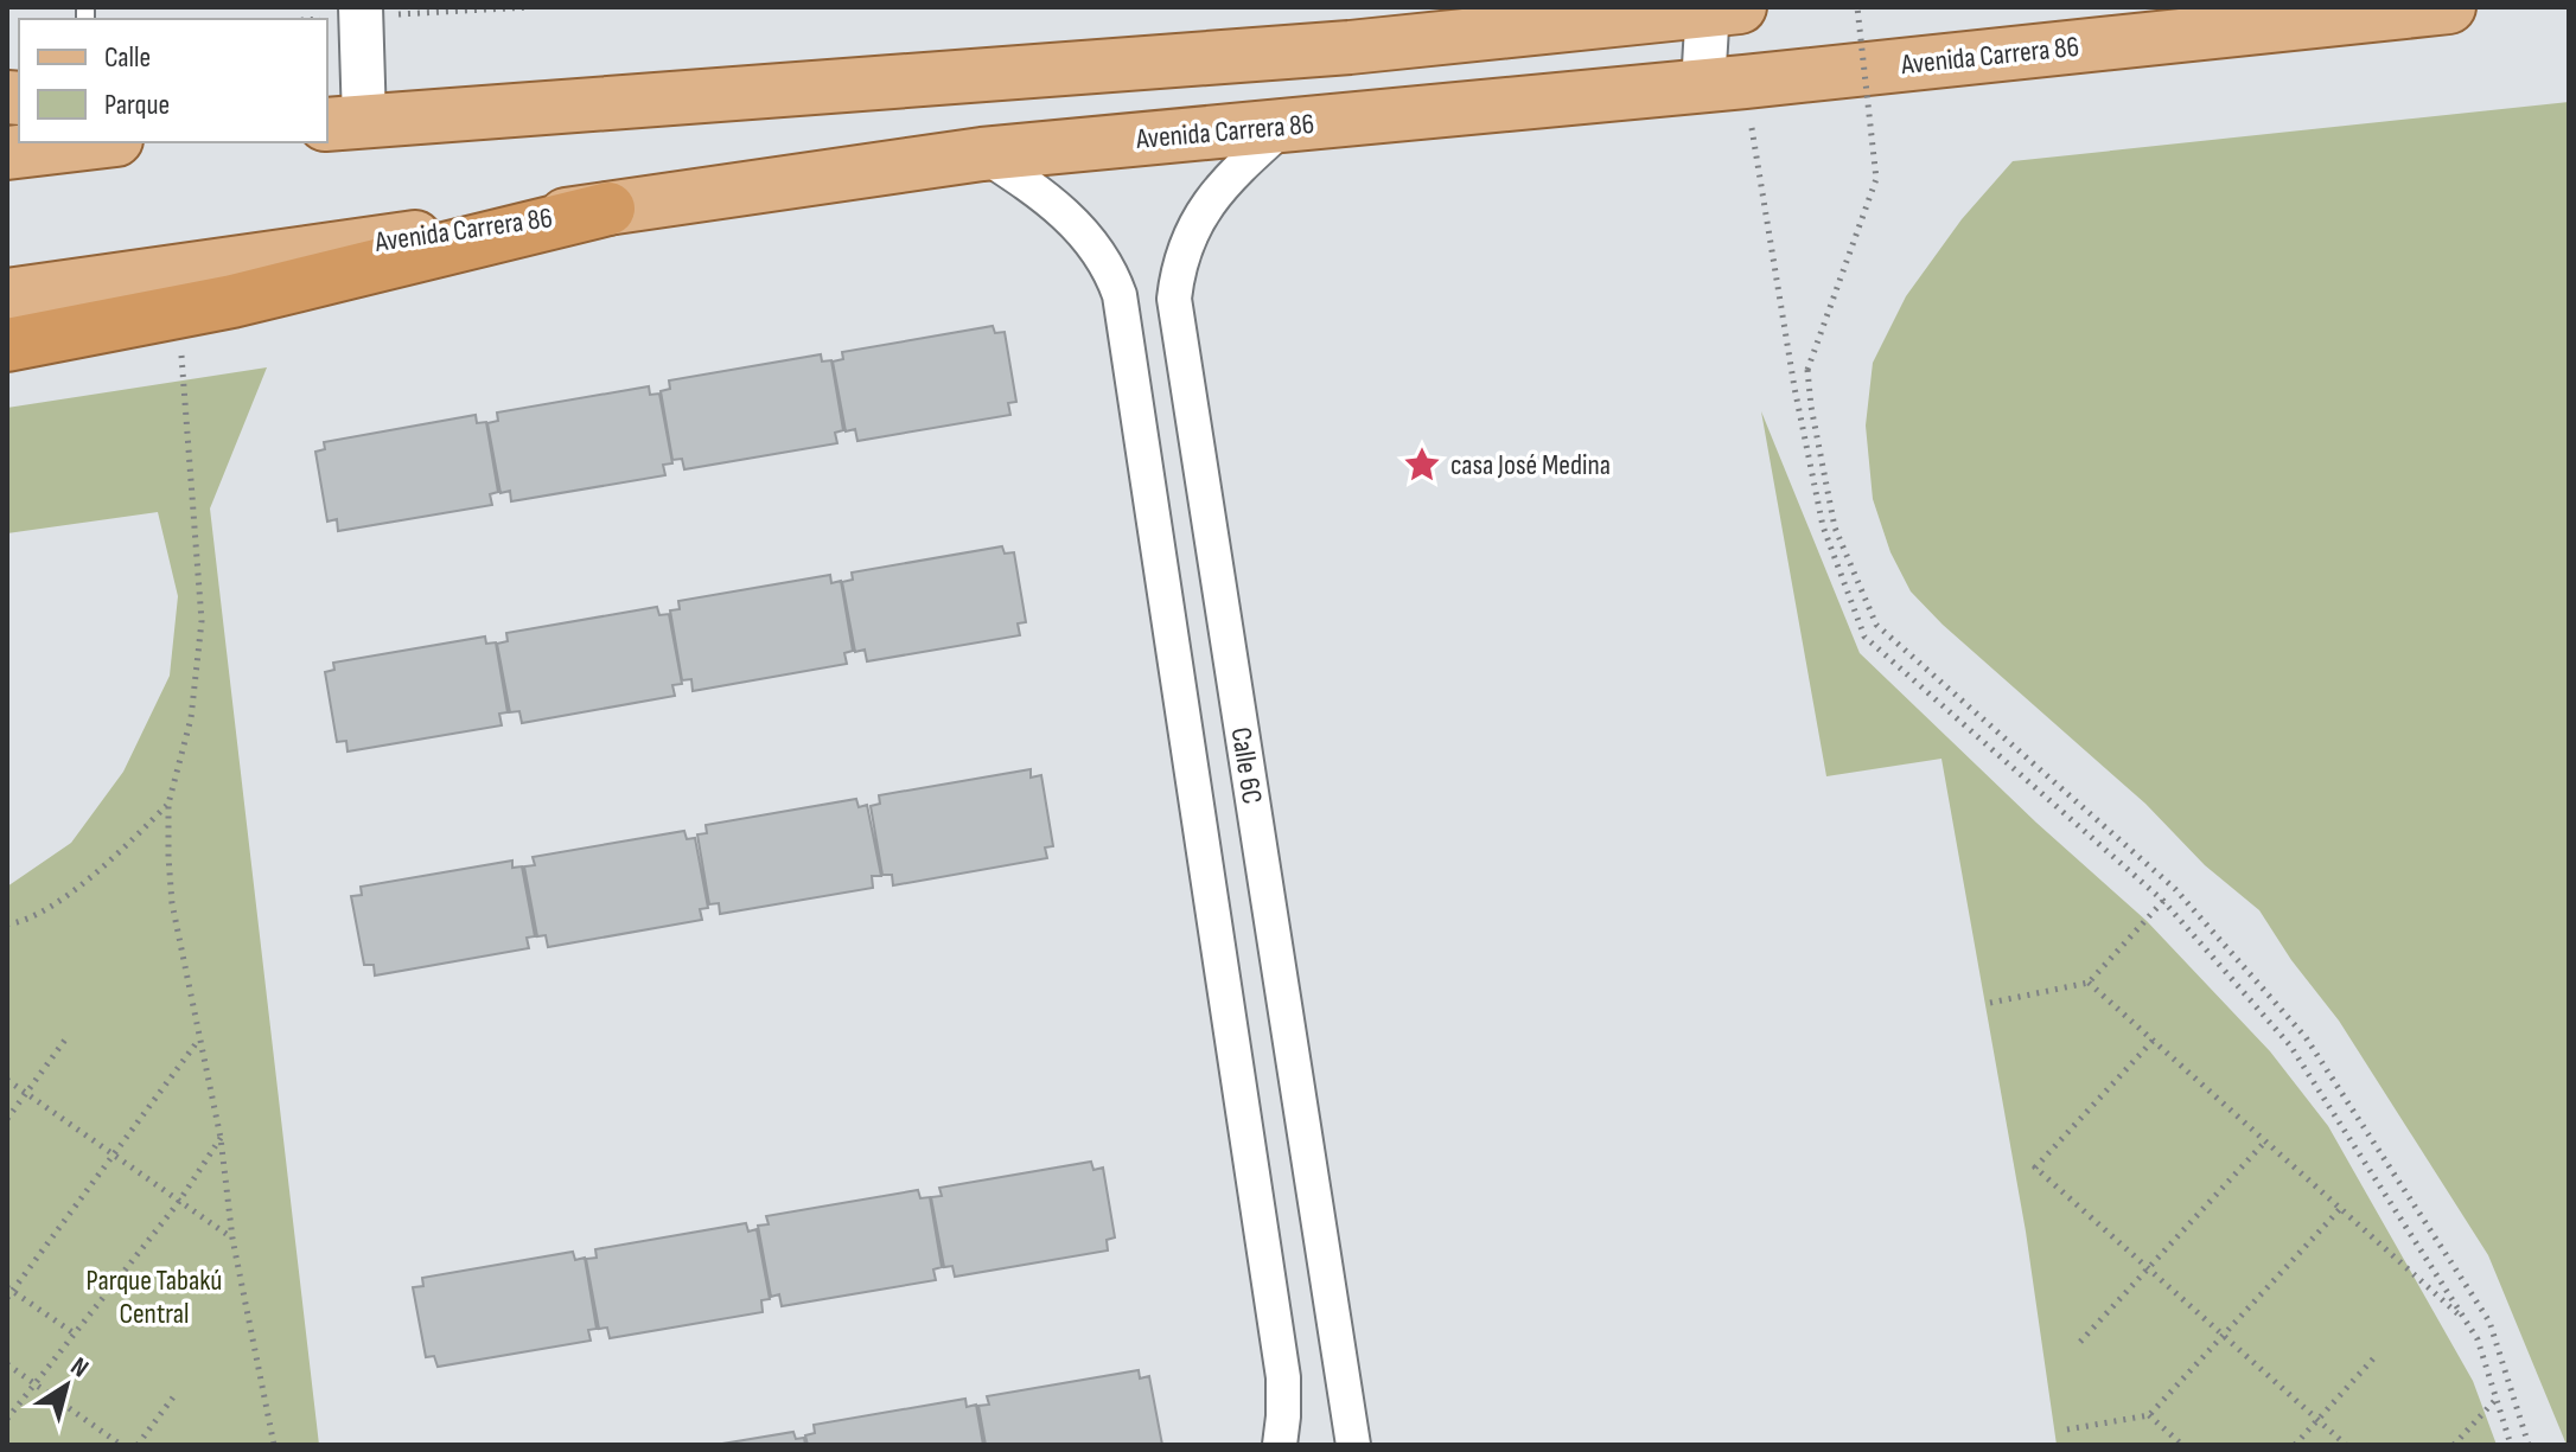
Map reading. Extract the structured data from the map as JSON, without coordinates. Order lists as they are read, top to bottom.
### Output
{
  "streets": {
    "main road": ["Avenida Carrera 86"],
    "street": ["Calle 6C"]
  },
  "crossings": [
    ["Avenida Carrera 86", "Calle 6C"]
  ],
  "parks": ["Parque Tabakú Central"],
  "places": {
    "place": ["casa José Medina"]
  },
  "legend": ["Calle", "Parque"],
  "north": "top right"
}
